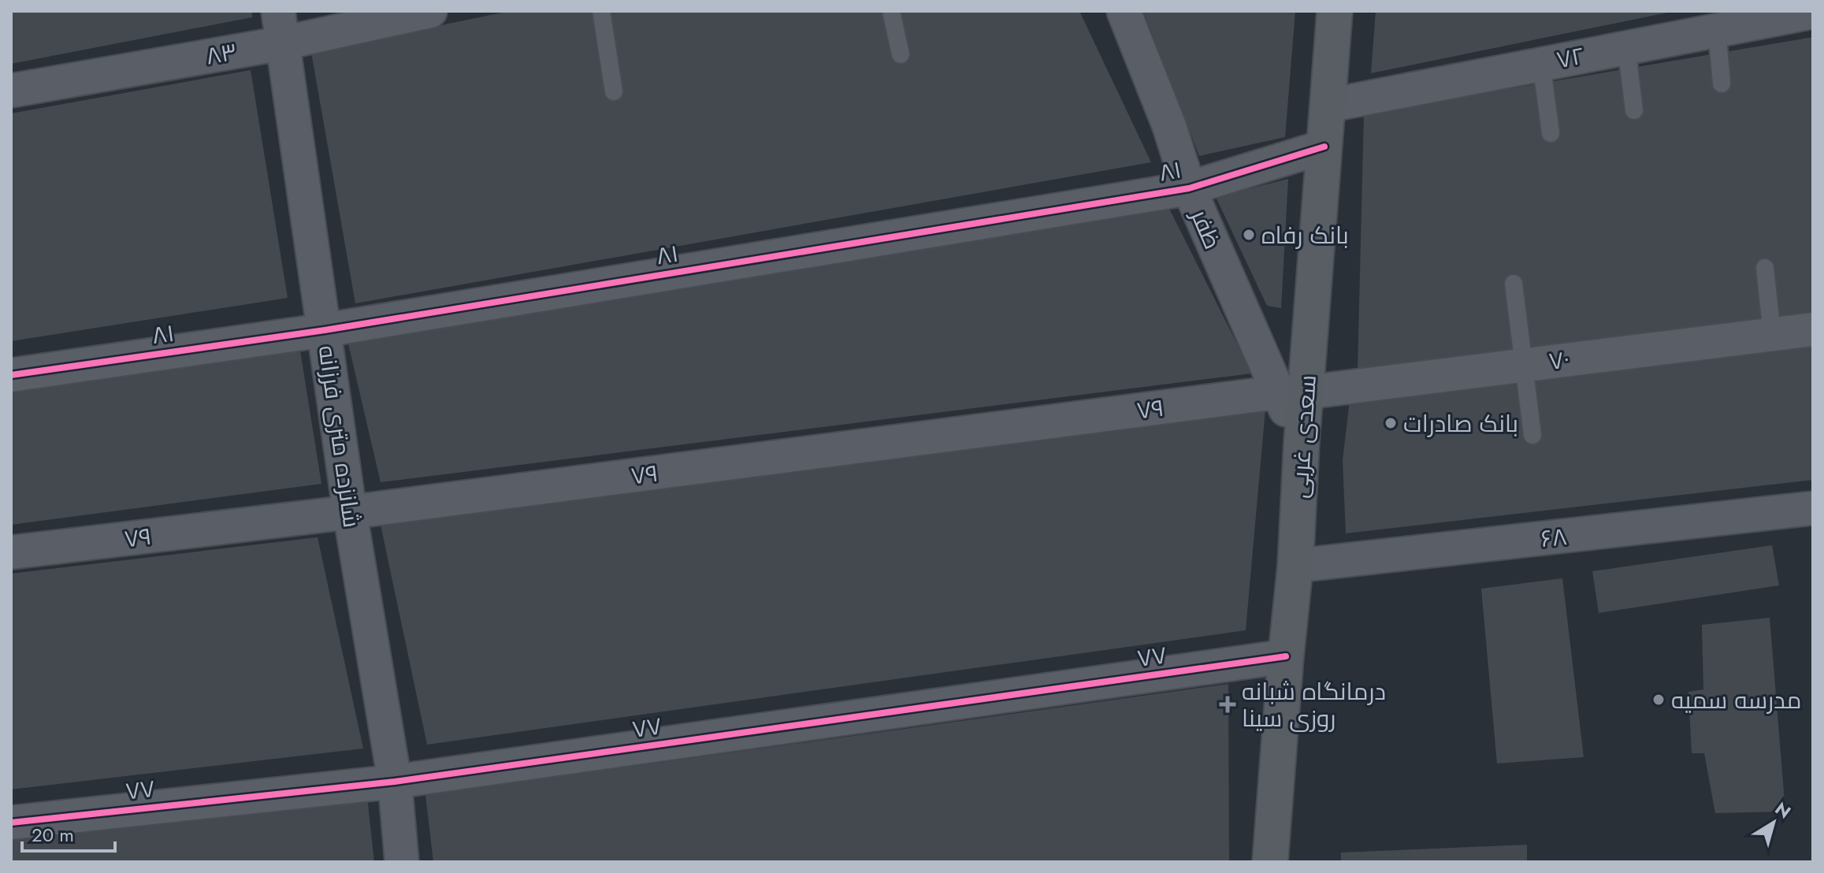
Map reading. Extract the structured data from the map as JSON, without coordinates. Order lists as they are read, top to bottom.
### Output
{
  "streets": {
    "main road": ["سعدی غربی"],
    "street": [
      "۸۳",
      "۷۲",
      "۸۱",
      "ظفر",
      "۷۰",
      "۷۹",
      "شانزده متری فرزانه",
      "۶۸",
      "۷۷"
    ]
  },
  "crossings": [
    ["۸۳", "شانزده متری فرزانه"],
    ["۷۲", "سعدی غربی"],
    ["۸۱", "ظفر"],
    ["۸۱", "شانزده متری فرزانه"],
    ["۸۱", "سعدی غربی"],
    ["ظفر", "۷۰"],
    ["ظفر", "۷۹"],
    ["ظفر", "سعدی غربی"],
    ["۷۰", "۷۹"],
    ["۷۰", "سعدی غربی"],
    ["۷۹", "شانزده متری فرزانه"],
    ["۷۹", "سعدی غربی"],
    ["شانزده متری فرزانه", "۷۷"],
    ["سعدی غربی", "۶۸"],
    ["سعدی غربی", "۷۷"]
  ],
  "places": {
    "other": ["بانک رفاه", "بانک صادرات", "مدرسه سمیه"],
    "health": ["درمانگاه شبانه روزی سینا"]
  },
  "scale_bar": "20 m",
  "north": "top right"
}
